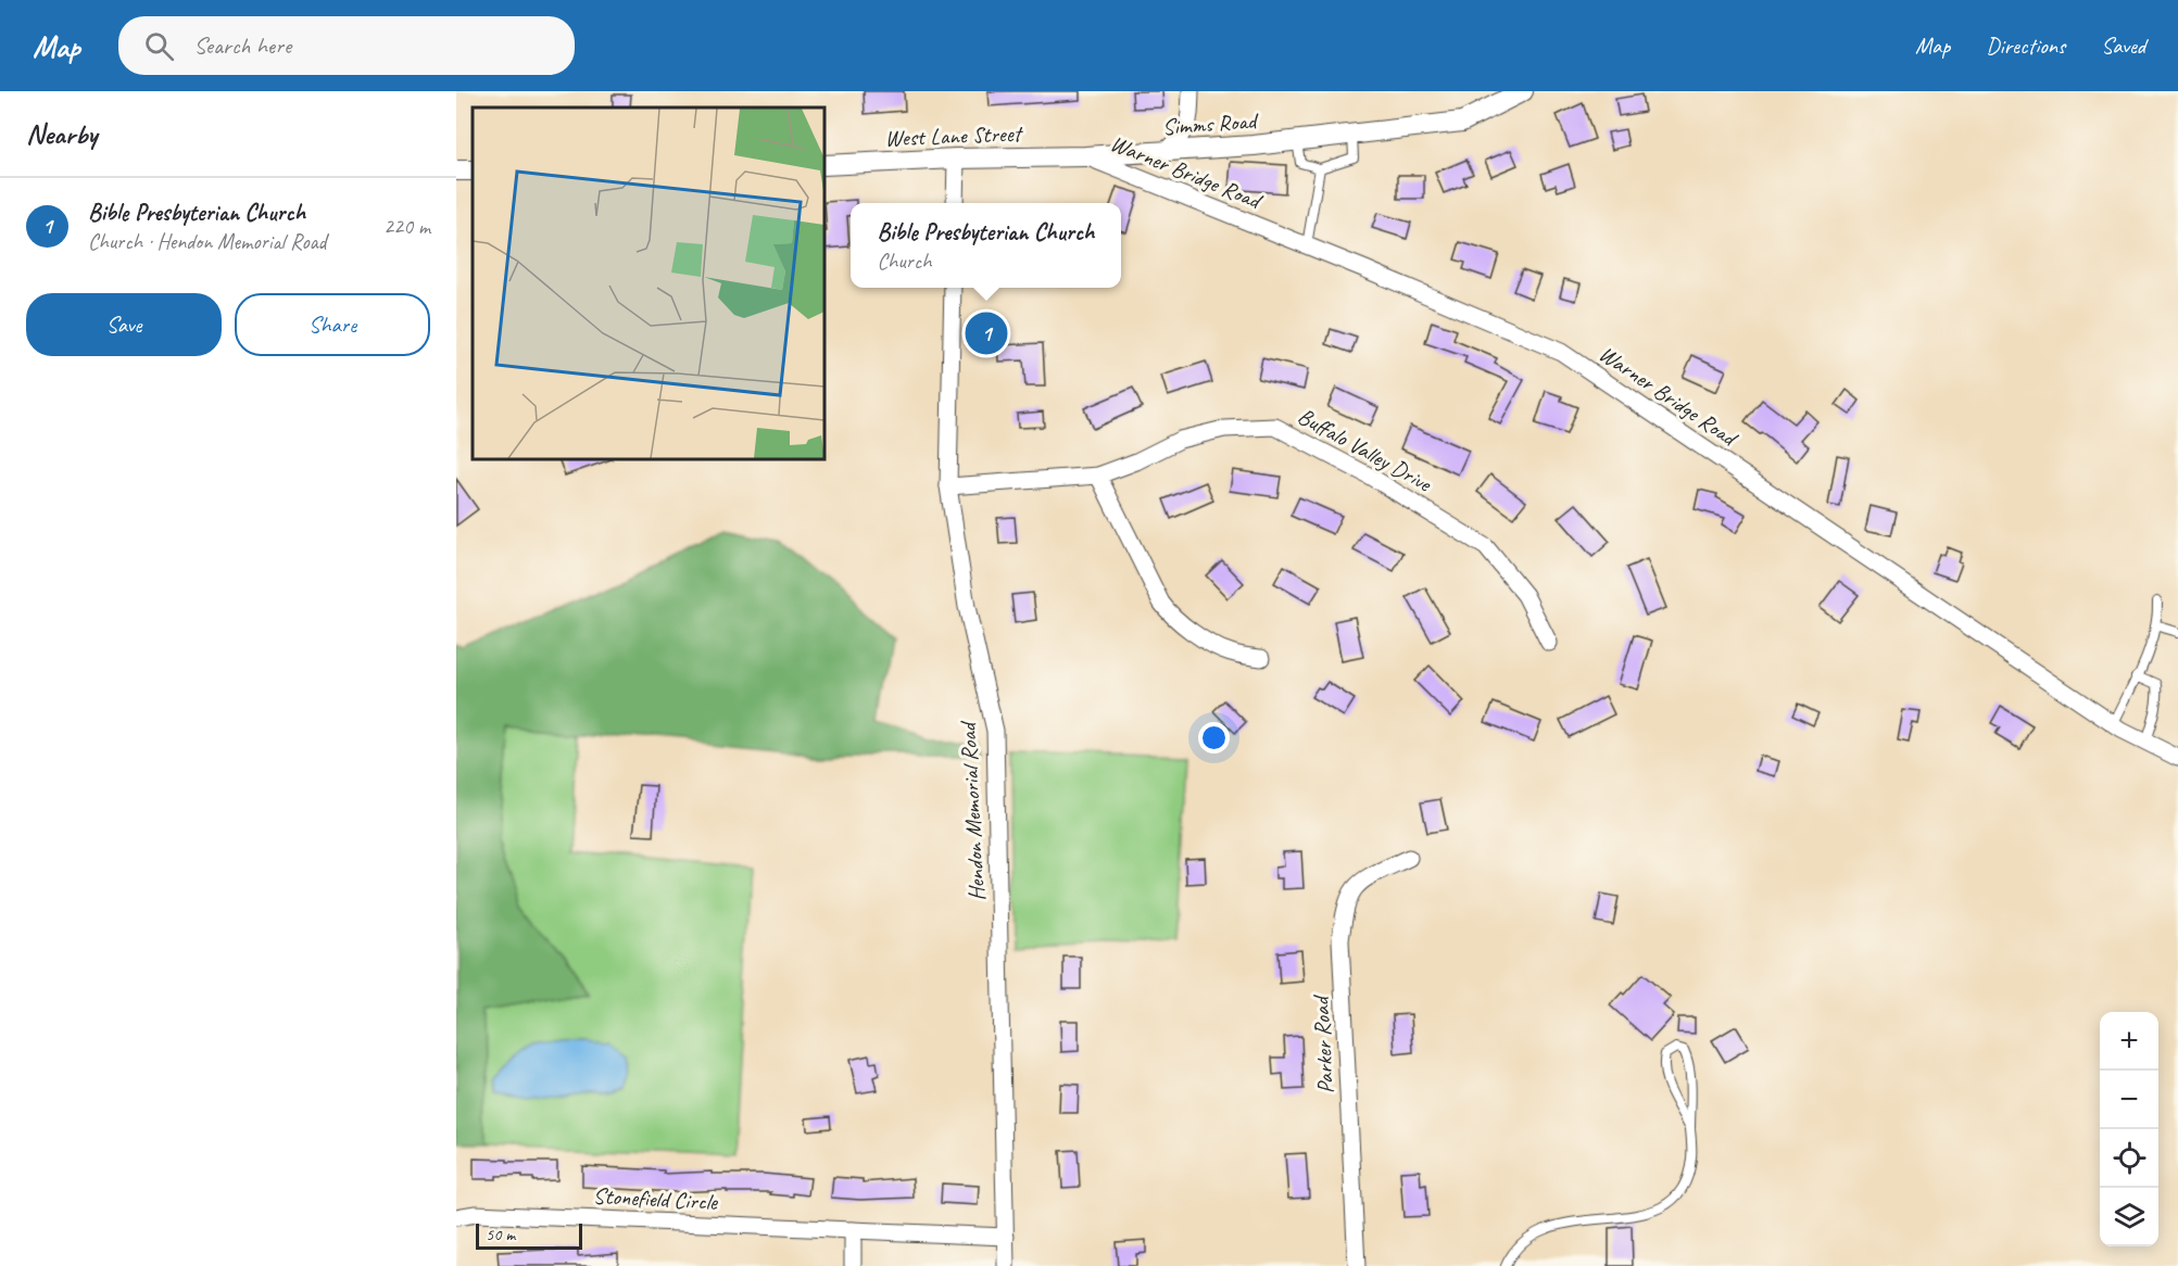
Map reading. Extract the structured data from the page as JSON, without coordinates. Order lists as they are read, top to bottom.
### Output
{
  "streets": {
    "street": [
      "Simms Road",
      "West Lane Street",
      "Warner Bridge Road",
      "Buffalo Valley Drive",
      "Hendon Memorial Road",
      "Parker Road",
      "Stonefield Circle"
    ]
  },
  "crossings": [
    ["Simms Road", "West Lane Street"],
    ["Simms Road", "Warner Bridge Road"],
    ["West Lane Street", "Warner Bridge Road"],
    ["Buffalo Valley Drive", "Hendon Memorial Road"],
    ["Hendon Memorial Road", "Stonefield Circle"]
  ],
  "scale_bar": "50 m",
  "page": {
    "header": "Map",
    "search": "Search here",
    "nav": ["Map", "Directions", "Saved"],
    "heading": "Nearby",
    "list": [
      {
        "mark": "1",
        "name": "Bible Presbyterian Church",
        "note": "Church · Hendon Memorial Road",
        "value": "220 m"
      }
    ],
    "popup": ["Bible Presbyterian Church", "Church"],
    "buttons": ["Save", "Share"],
    "pins": "1",
    "map_buttons": ["+", "−"],
    "scale": "50 m"
  }
}
